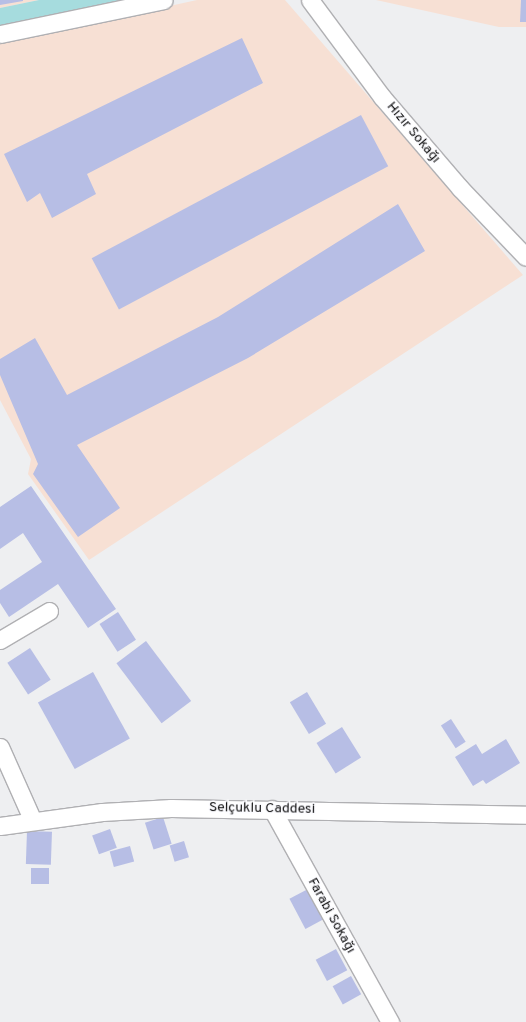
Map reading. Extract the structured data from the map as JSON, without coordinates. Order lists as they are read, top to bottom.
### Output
{
  "streets": {
    "street": ["Hızır Sokağı", "Selçuklu Caddesi", "Farabi Sokağı"]
  },
  "crossings": [
    ["Selçuklu Caddesi", "Farabi Sokağı"]
  ]
}
